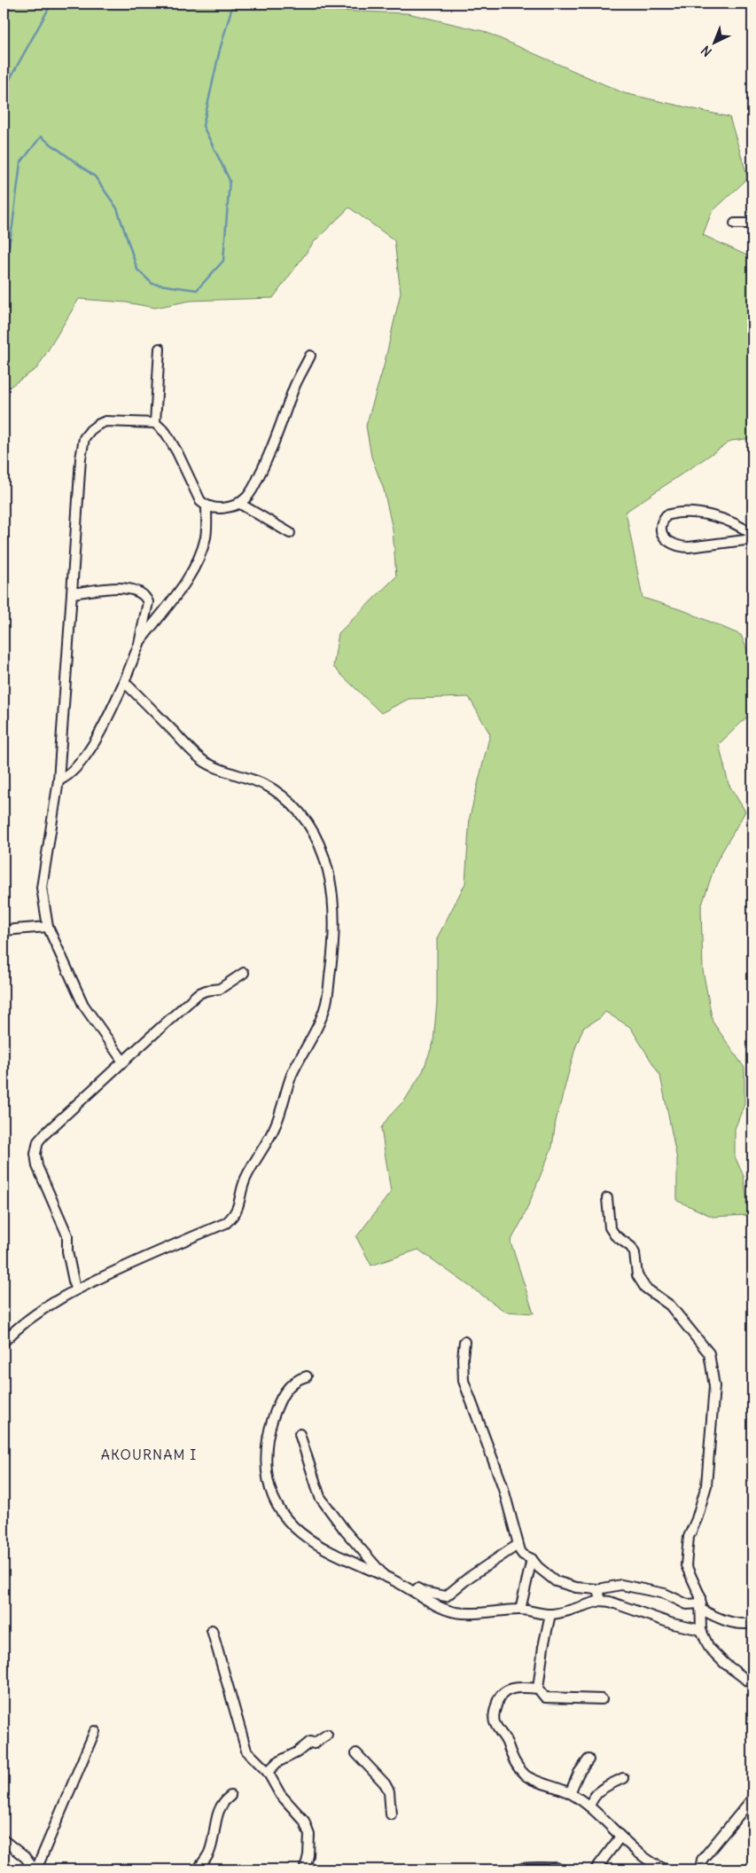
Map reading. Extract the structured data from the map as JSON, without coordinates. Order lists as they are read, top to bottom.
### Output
{
  "districts": ["AKOURNAM I"],
  "north": "bottom left"
}
